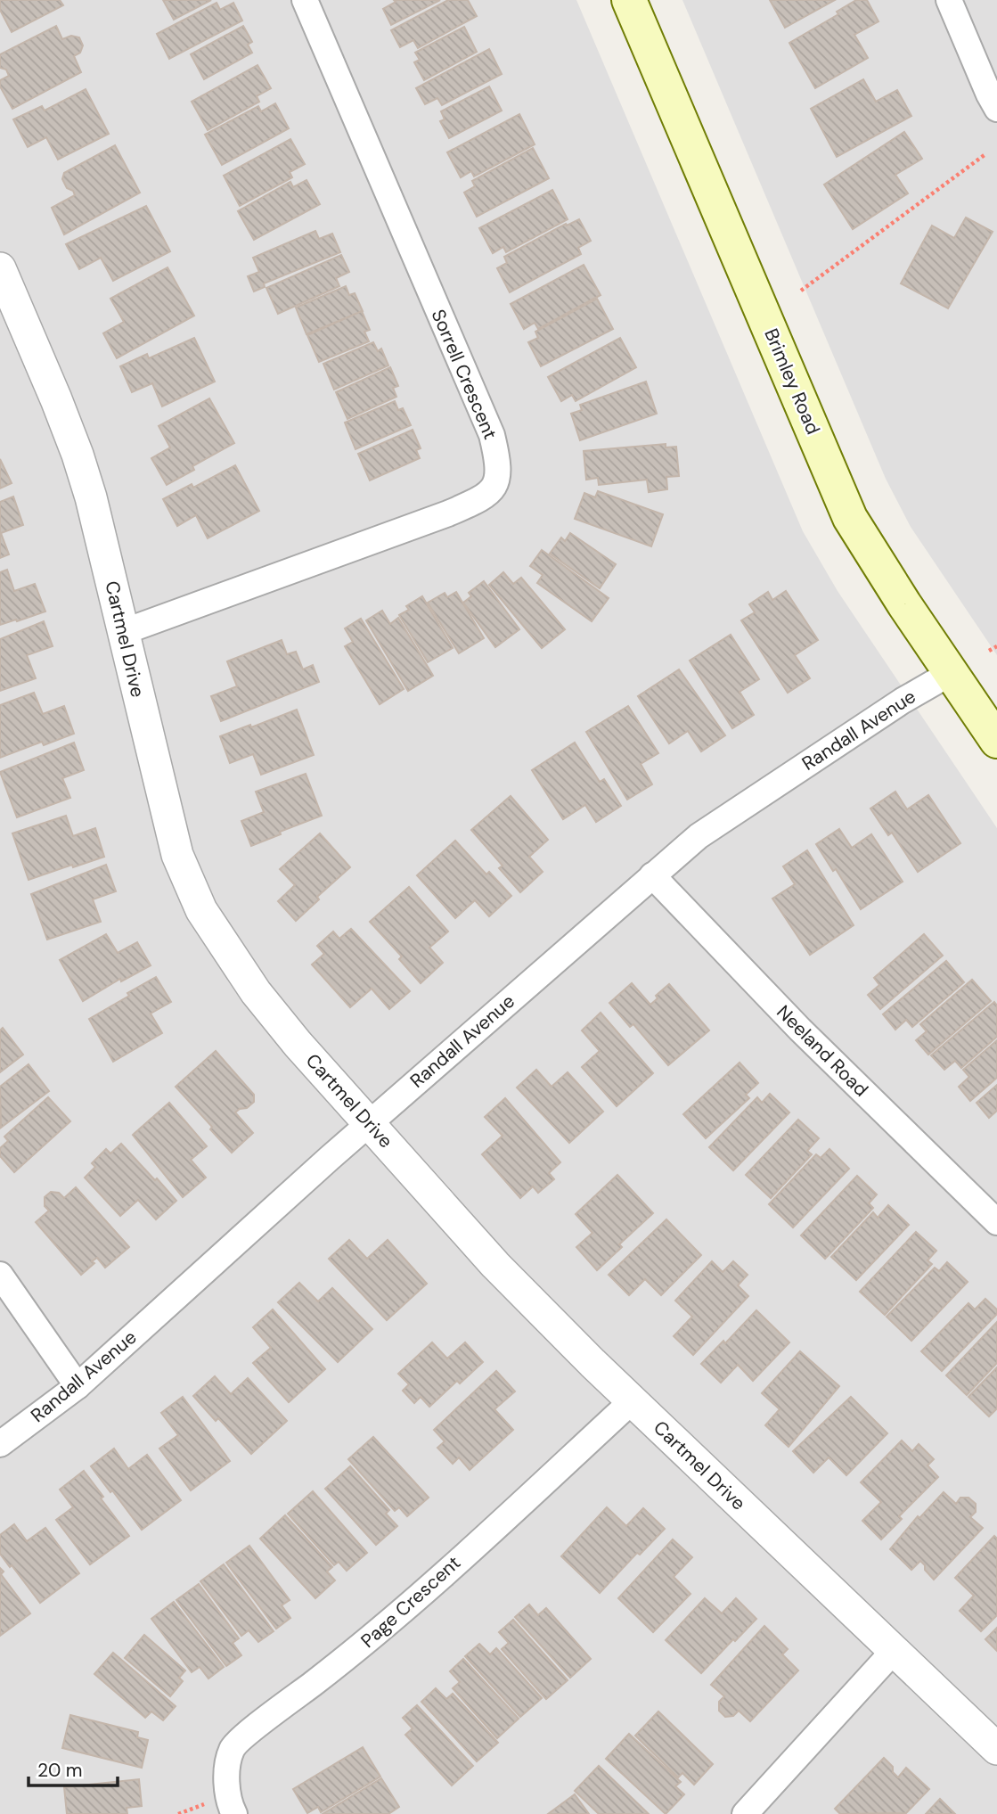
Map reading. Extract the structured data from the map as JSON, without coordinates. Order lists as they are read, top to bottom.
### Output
{
  "streets": {
    "main road": ["Brimley Road"],
    "street": [
      "Sorrell Crescent",
      "Cartmel Drive",
      "Randall Avenue",
      "Neeland Road",
      "Page Crescent"
    ]
  },
  "crossings": [
    ["Sorrell Crescent", "Cartmel Drive"],
    ["Brimley Road", "Randall Avenue"],
    ["Cartmel Drive", "Randall Avenue"],
    ["Cartmel Drive", "Page Crescent"],
    ["Randall Avenue", "Neeland Road"]
  ],
  "scale_bar": "20 m"
}
